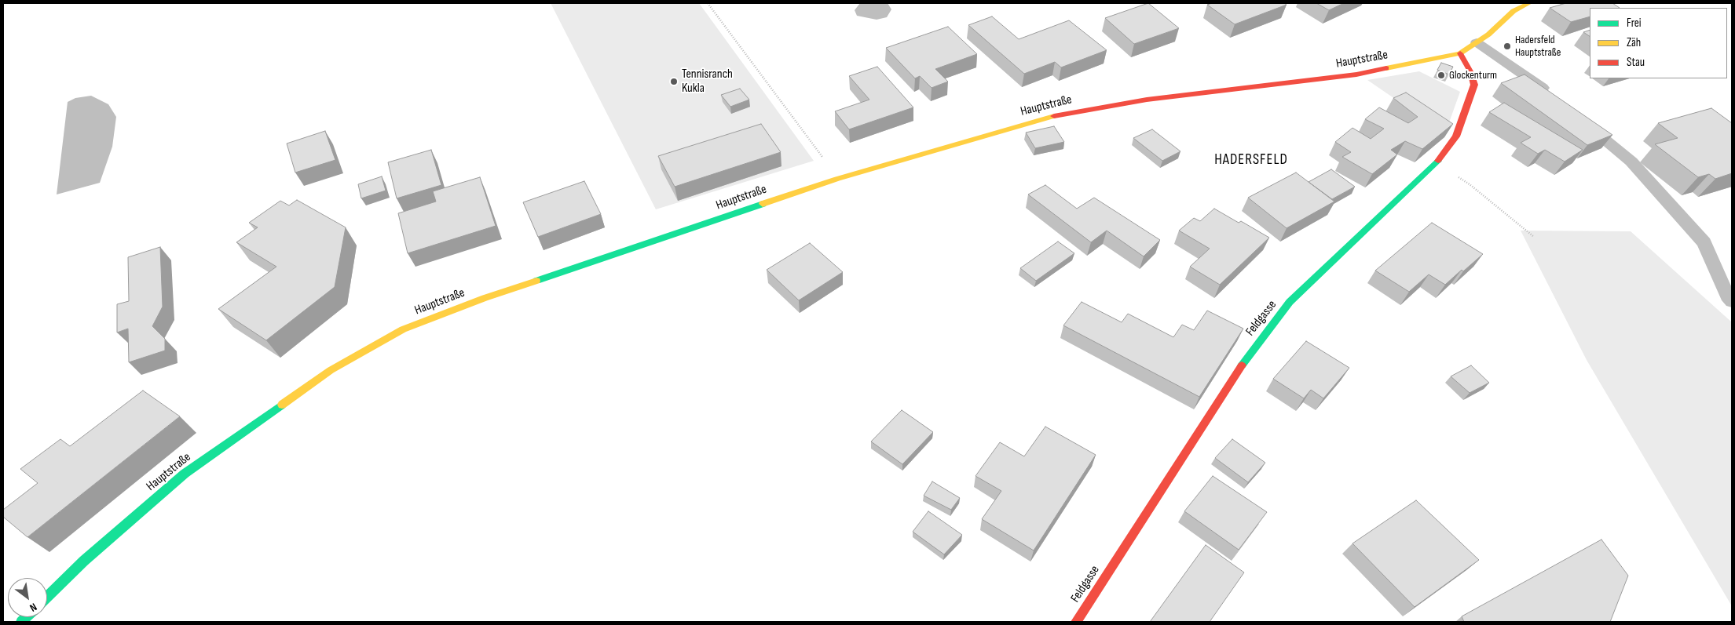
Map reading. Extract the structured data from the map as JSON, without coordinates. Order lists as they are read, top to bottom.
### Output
{
  "streets": {
    "street": ["Hauptstraße", "Feldgasse"]
  },
  "crossings": [
    ["Hauptstraße", "Feldgasse"]
  ],
  "districts": ["HADERSFELD"],
  "places": ["Hadersfeld Hauptstraße", "Glockenturm", "Tennisranch Kukla"],
  "legend": ["Frei", "Zäh", "Stau"],
  "north": "bottom right"
}
